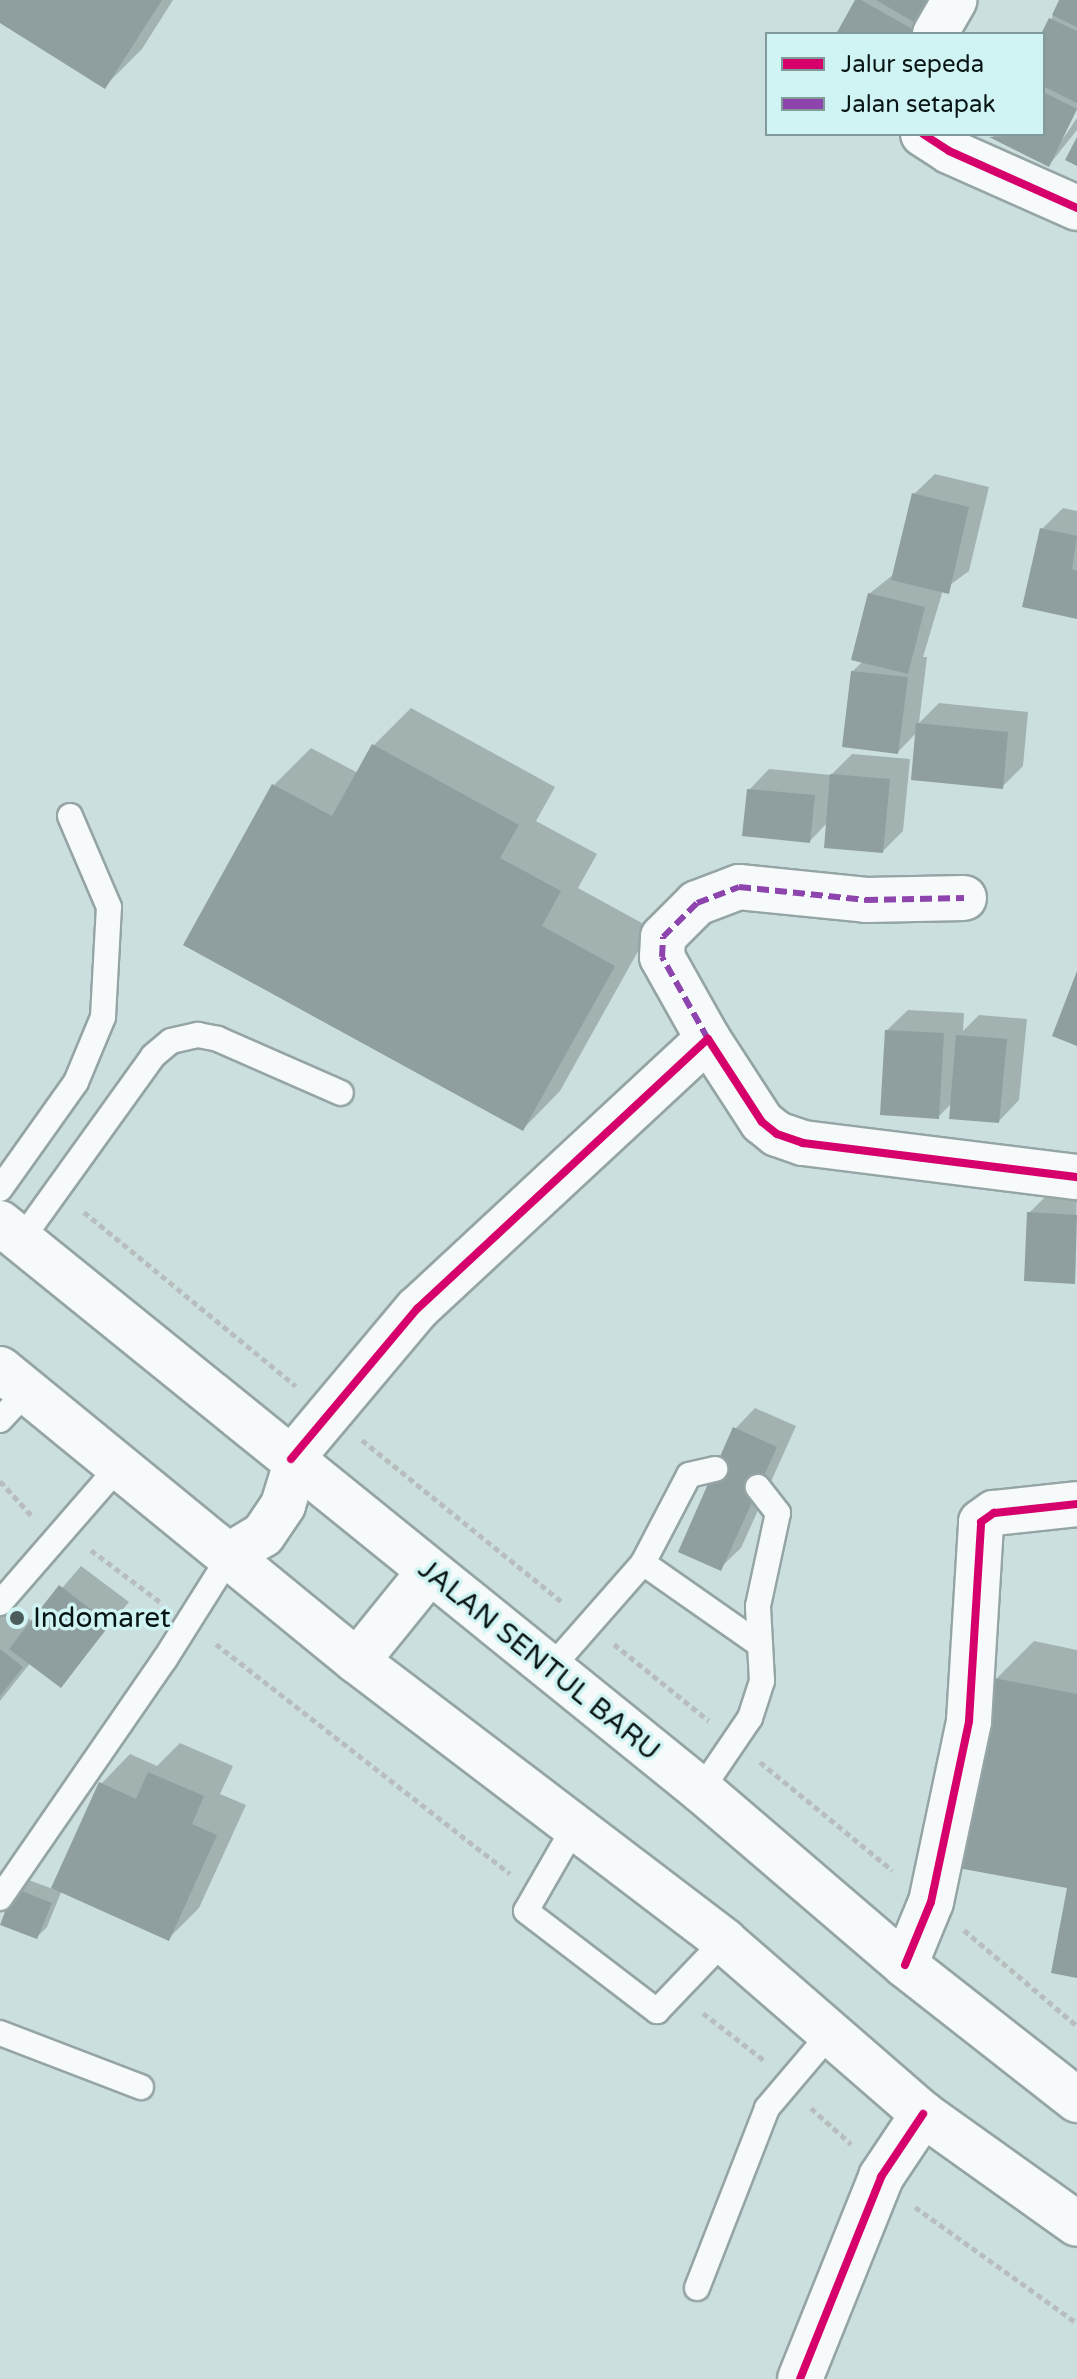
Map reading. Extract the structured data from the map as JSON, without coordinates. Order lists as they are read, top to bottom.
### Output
{
  "streets": {
    "main road": ["JALAN SENTUL BARU"]
  },
  "places": ["Indomaret"],
  "legend": ["Jalur sepeda", "Jalan setapak"]
}
